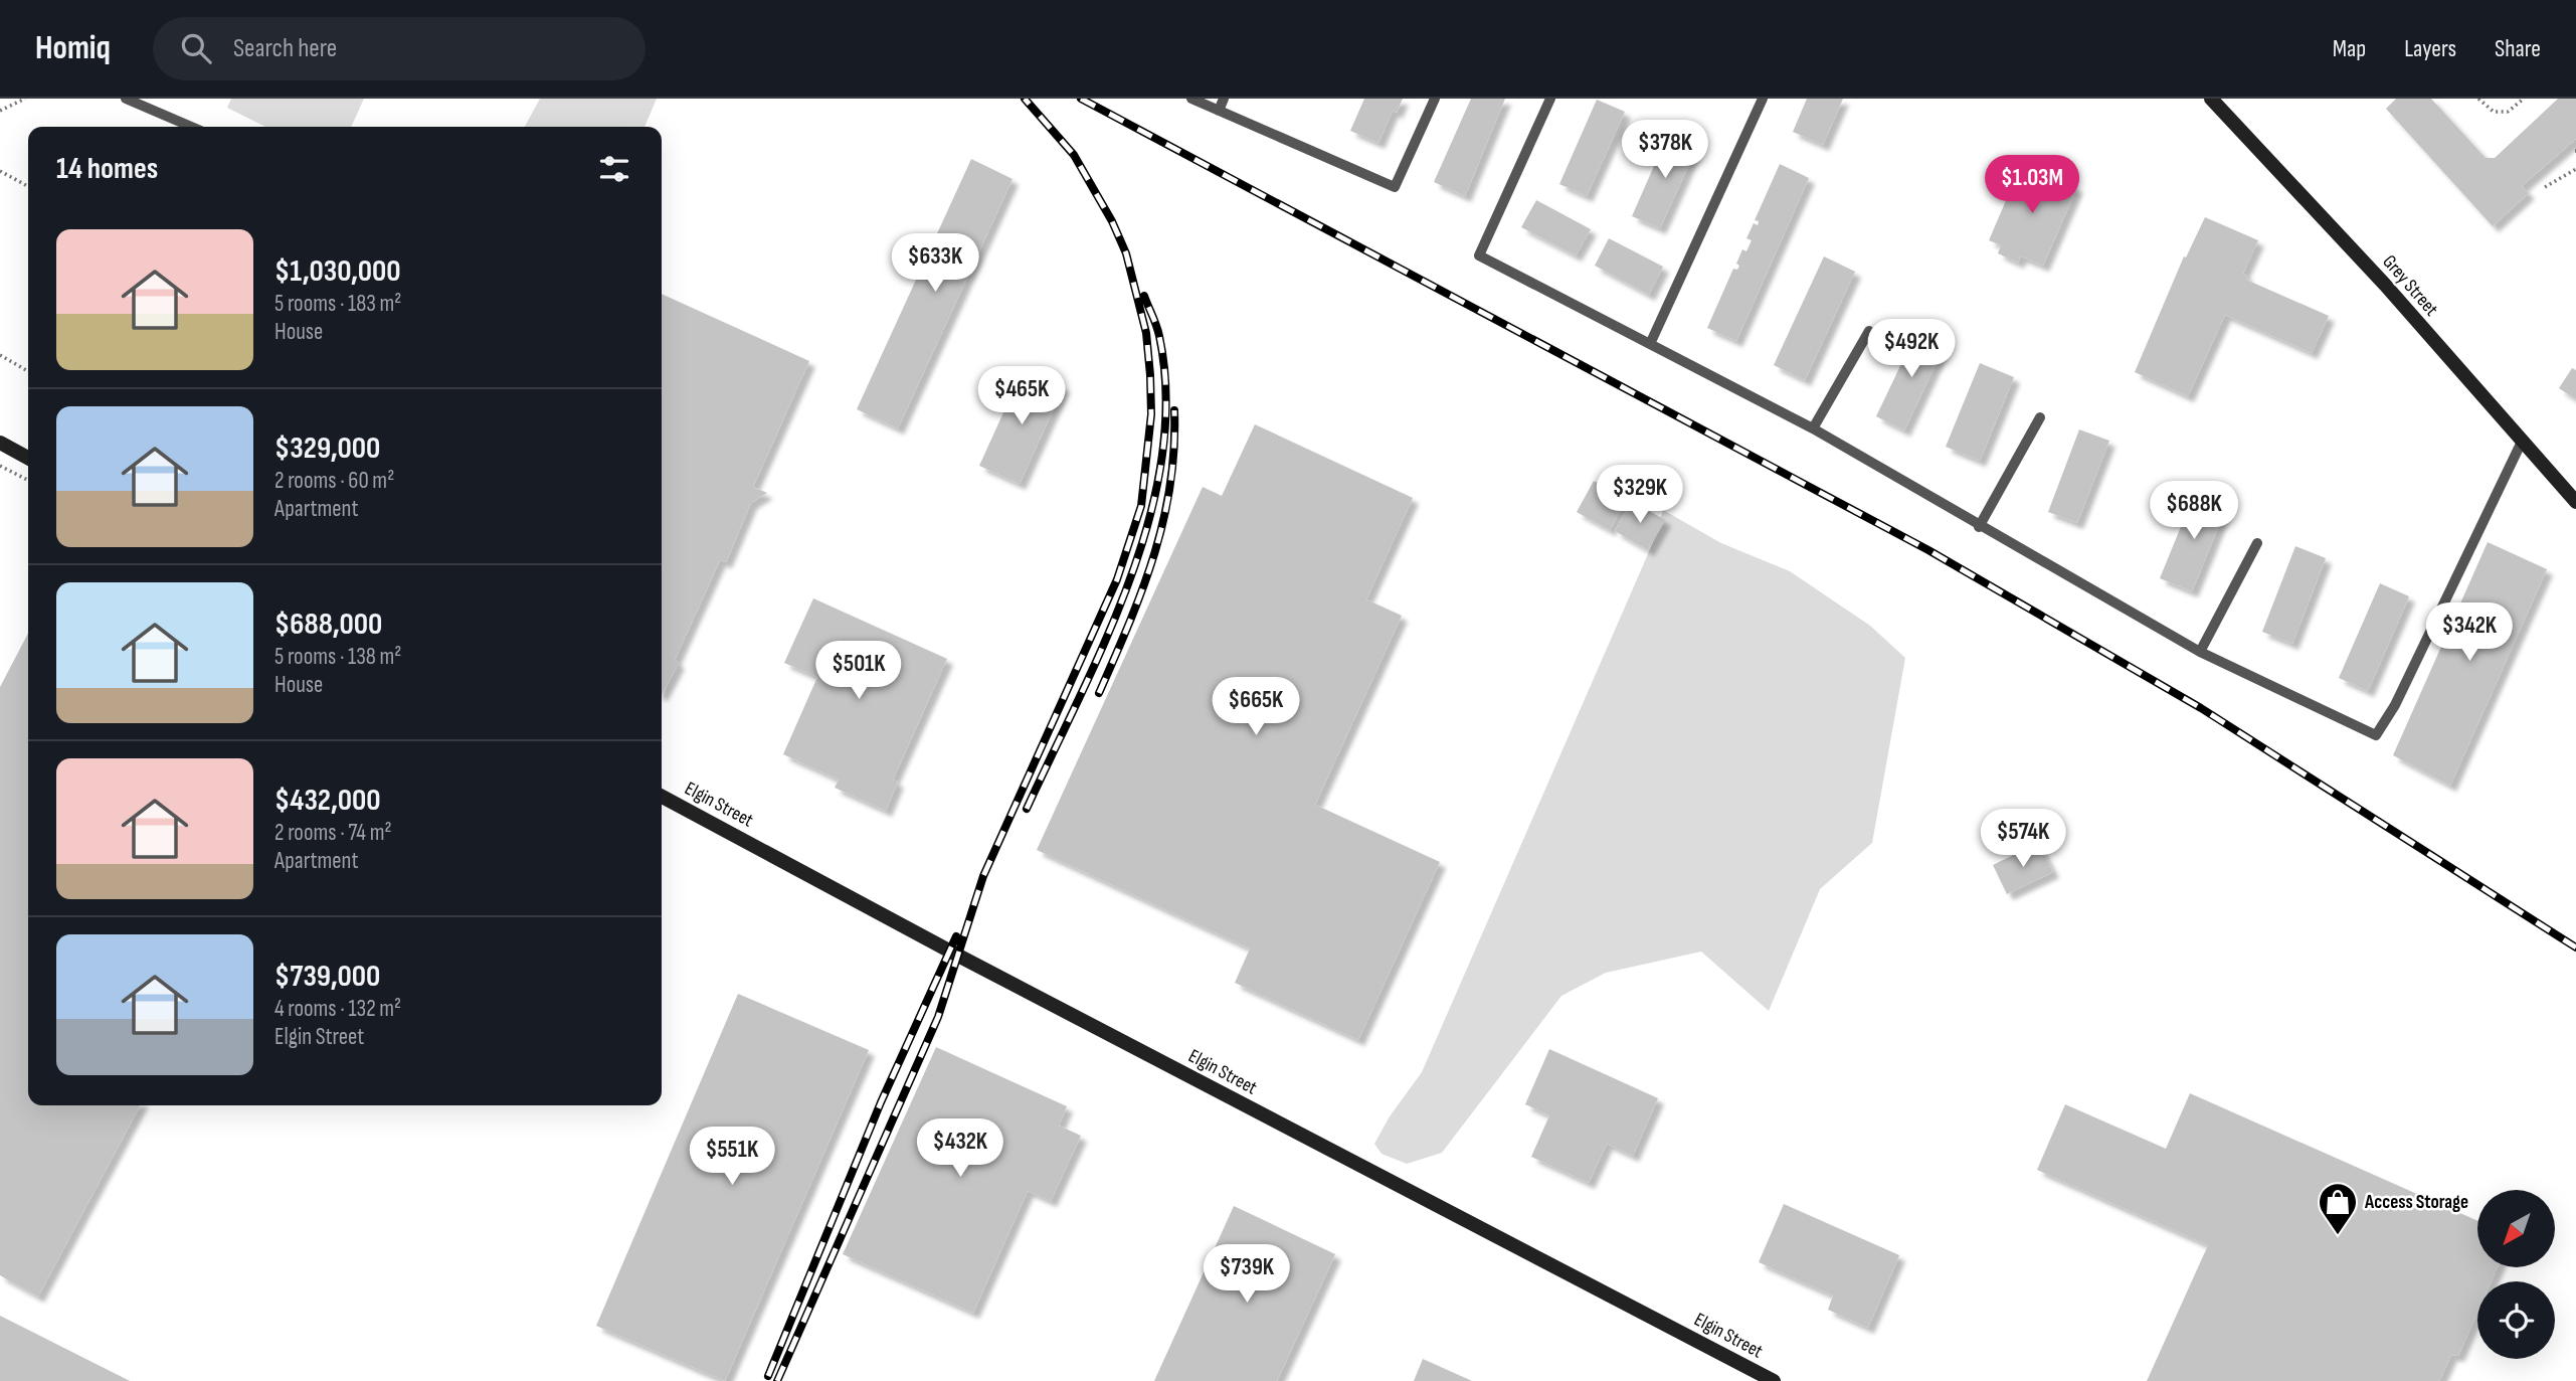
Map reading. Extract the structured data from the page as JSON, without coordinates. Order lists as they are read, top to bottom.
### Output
{
  "streets": {
    "main road": ["Grey Street", "Elgin Street"]
  },
  "places": {
    "shop": ["Access Storage"]
  },
  "north": "bottom left",
  "page": {
    "header": "Homiq",
    "search": "Search here",
    "nav": ["Map", "Layers", "Share"],
    "price": [
      "$378K",
      "$1.03M",
      "$633K",
      "$492K",
      "$465K",
      "$329K",
      "$688K",
      "$342K",
      "$501K",
      "$665K",
      "$574K",
      "$432K",
      "$551K",
      "$739K"
    ],
    "heading": "14 homes",
    "list": [
      {
        "name": "$1,030,000",
        "note": "5 rooms · 183 m² · House"
      },
      {
        "name": "$329,000",
        "note": "2 rooms · 60 m² · Apartment"
      },
      {
        "name": "$688,000",
        "note": "5 rooms · 138 m² · House"
      },
      {
        "name": "$432,000",
        "note": "2 rooms · 74 m² · Apartment"
      },
      {
        "name": "$739,000",
        "note": "4 rooms · 132 m² · Elgin Street"
      }
    ]
  }
}
